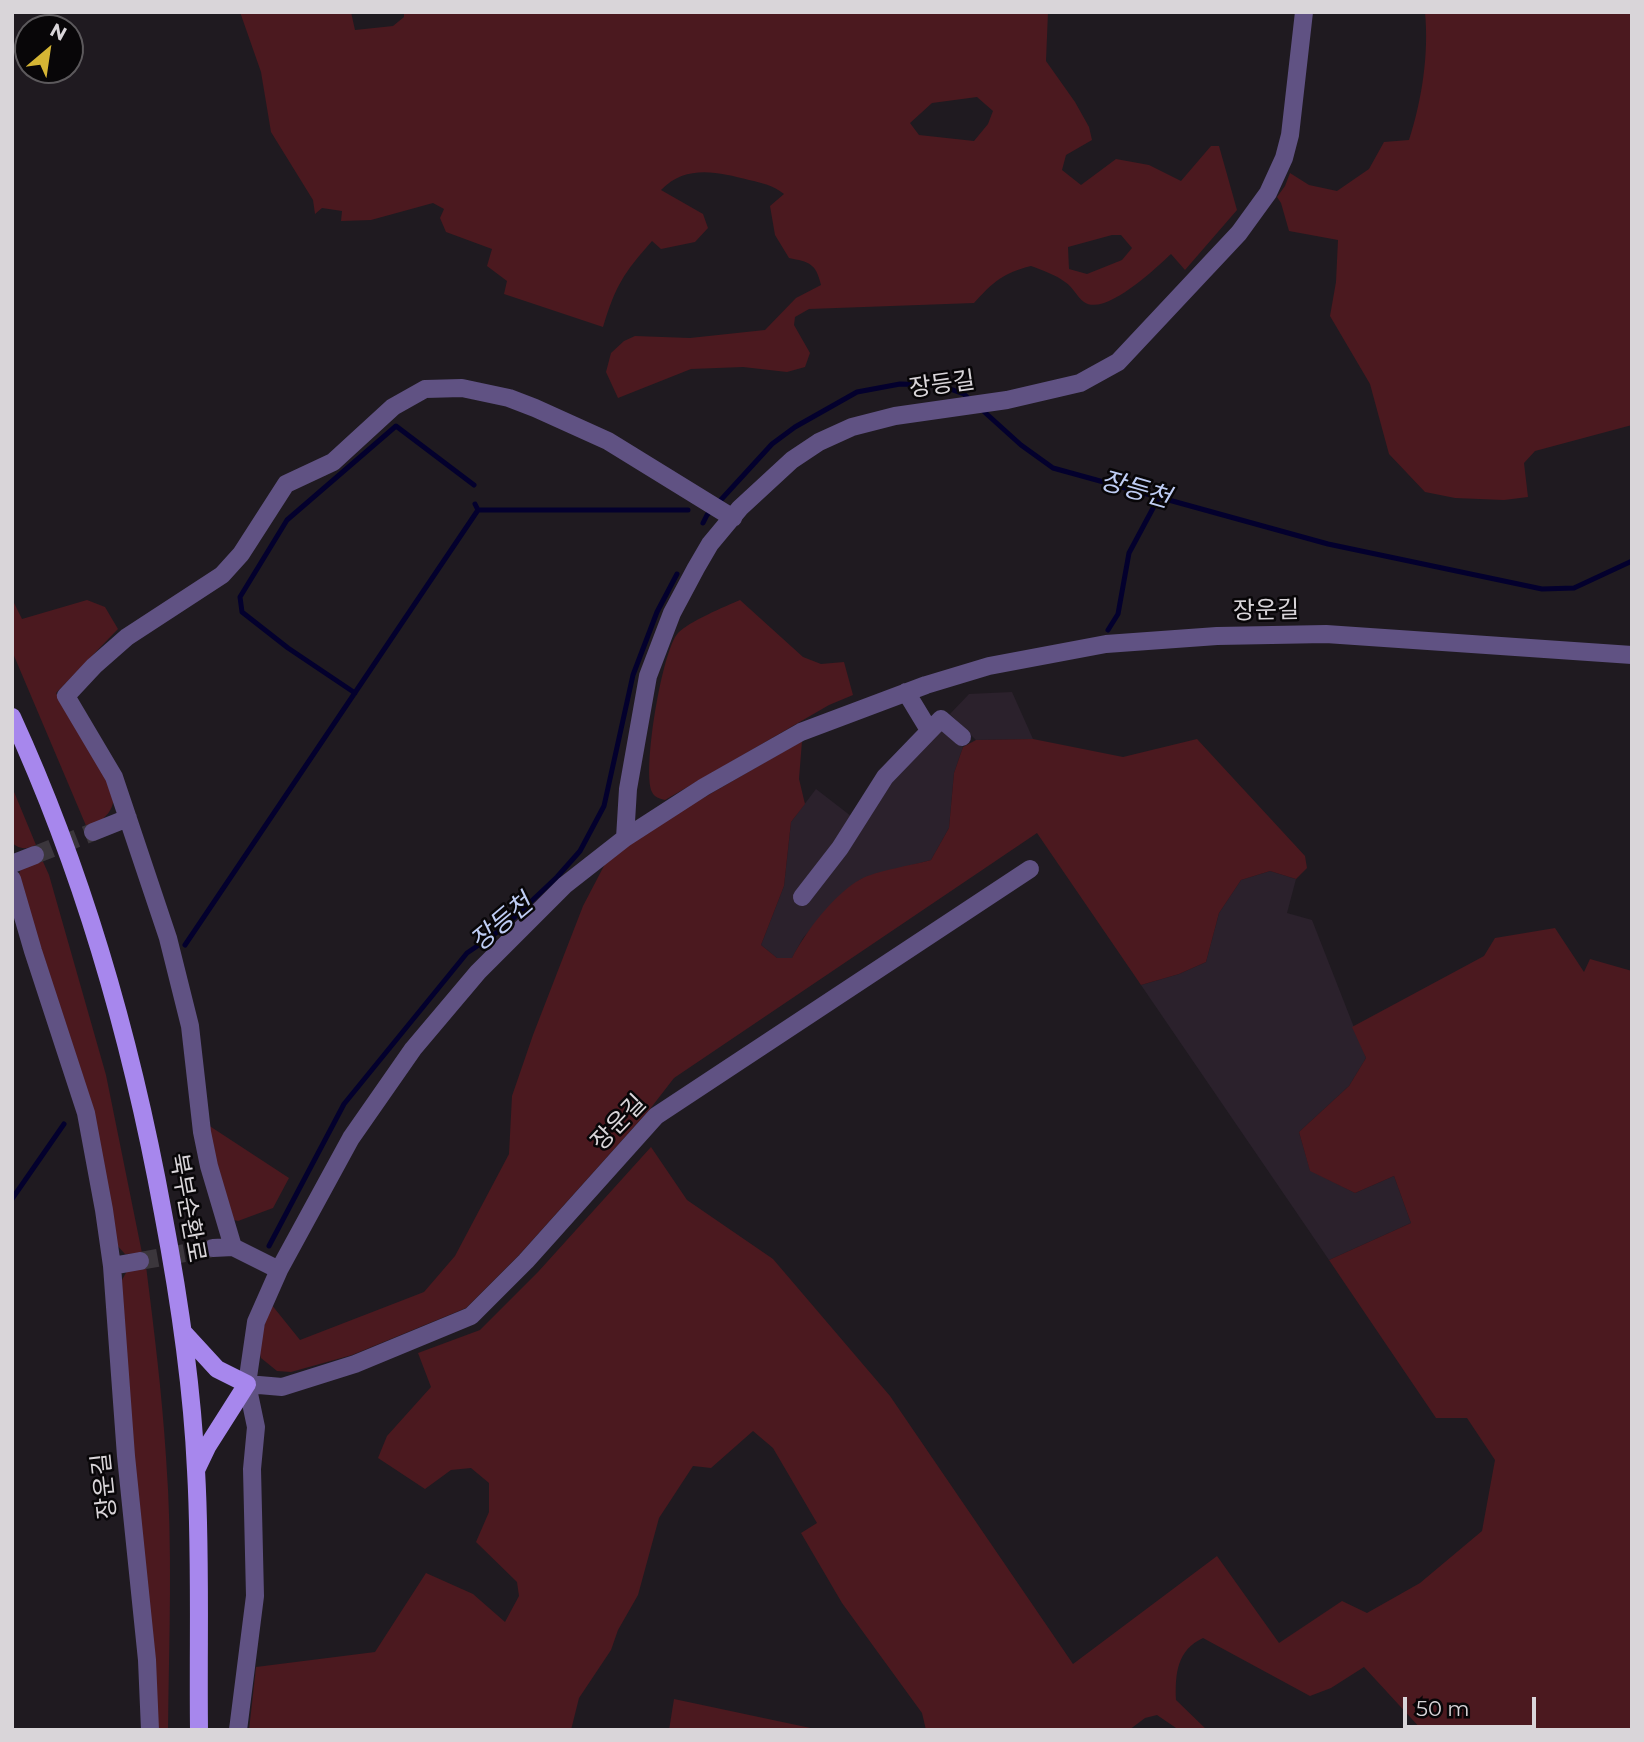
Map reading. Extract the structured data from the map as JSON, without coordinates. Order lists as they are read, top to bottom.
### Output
{
  "streets": {
    "main road": ["북부순환로"],
    "street": ["장등길", "장운길"]
  },
  "crossings": [
    ["장등길", "장운길"]
  ],
  "water": ["장등천"],
  "scale_bar": "50 m",
  "north": "top right"
}
